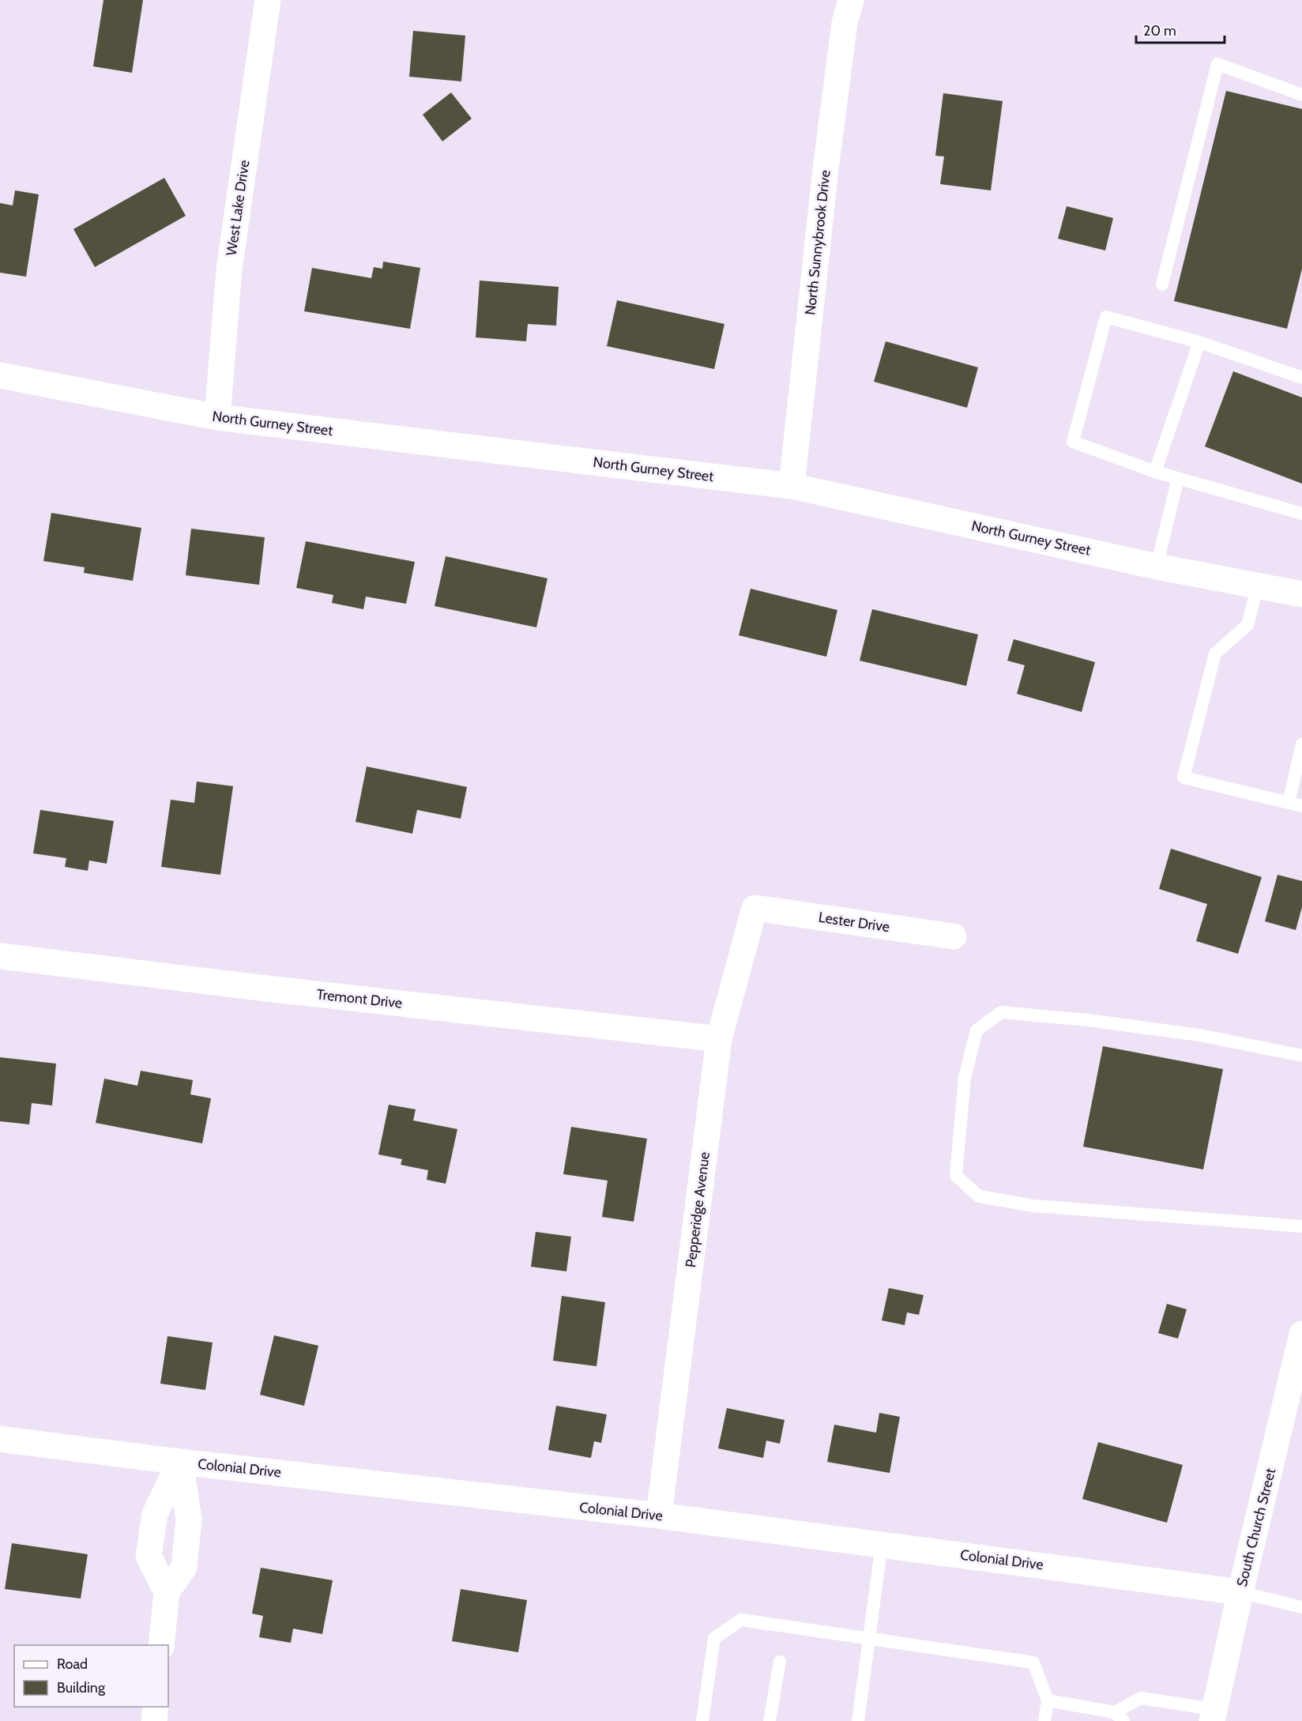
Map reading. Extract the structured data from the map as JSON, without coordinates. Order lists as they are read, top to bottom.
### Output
{
  "streets": {
    "street": [
      "West Lake Drive",
      "North Sunnybrook Drive",
      "North Gurney Street",
      "Lester Drive",
      "Tremont Drive",
      "Pepperidge Avenue",
      "Colonial Drive",
      "South Church Street"
    ]
  },
  "crossings": [
    ["West Lake Drive", "North Gurney Street"],
    ["North Sunnybrook Drive", "North Gurney Street"],
    ["Lester Drive", "Pepperidge Avenue"],
    ["Tremont Drive", "Pepperidge Avenue"],
    ["Pepperidge Avenue", "Colonial Drive"],
    ["Colonial Drive", "South Church Street"]
  ],
  "legend": ["Road", "Building"],
  "scale_bar": "20 m"
}
